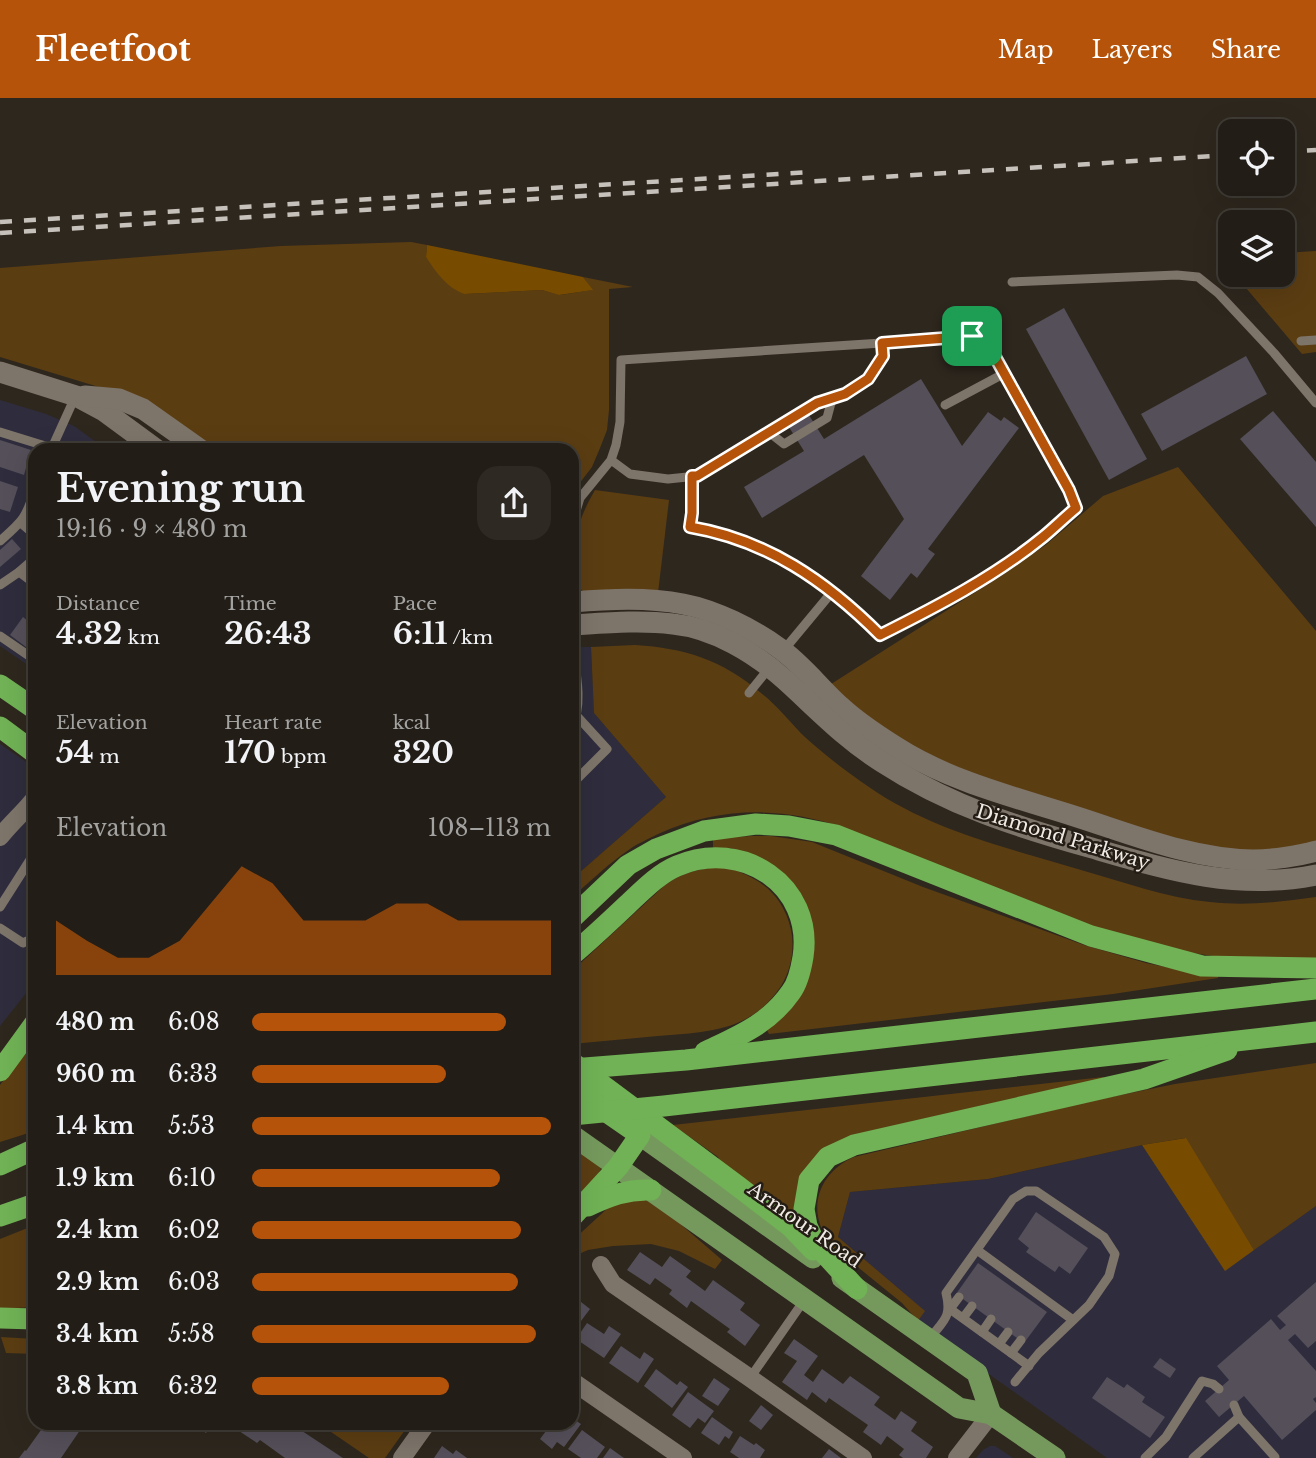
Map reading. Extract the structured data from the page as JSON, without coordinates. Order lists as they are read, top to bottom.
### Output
{
  "streets": {
    "highway": ["Armour Road"],
    "street": ["Diamond Parkway"]
  },
  "page": {
    "header": "Fleetfoot",
    "nav": ["Map", "Layers", "Share"],
    "heading": ["Evening run", "19:16 · 9 × 480 m"],
    "stats": [
      ["Distance", "4.32 km"],
      ["Time", "26:43"],
      ["Pace", "6:11 /km"],
      ["Elevation", "54 m"],
      ["Heart rate", "170 bpm"],
      ["kcal", "320"]
    ],
    "chart": ["Elevation", "108–113 m"],
    "list": [
      {
        "name": "480 m",
        "note": "6:08"
      },
      {
        "name": "960 m",
        "note": "6:33"
      },
      {
        "name": "1.4 km",
        "note": "5:53"
      },
      {
        "name": "1.9 km",
        "note": "6:10"
      },
      {
        "name": "2.4 km",
        "note": "6:02"
      },
      {
        "name": "2.9 km",
        "note": "6:03"
      },
      {
        "name": "3.4 km",
        "note": "5:58"
      },
      {
        "name": "3.8 km",
        "note": "6:32"
      }
    ]
  }
}
